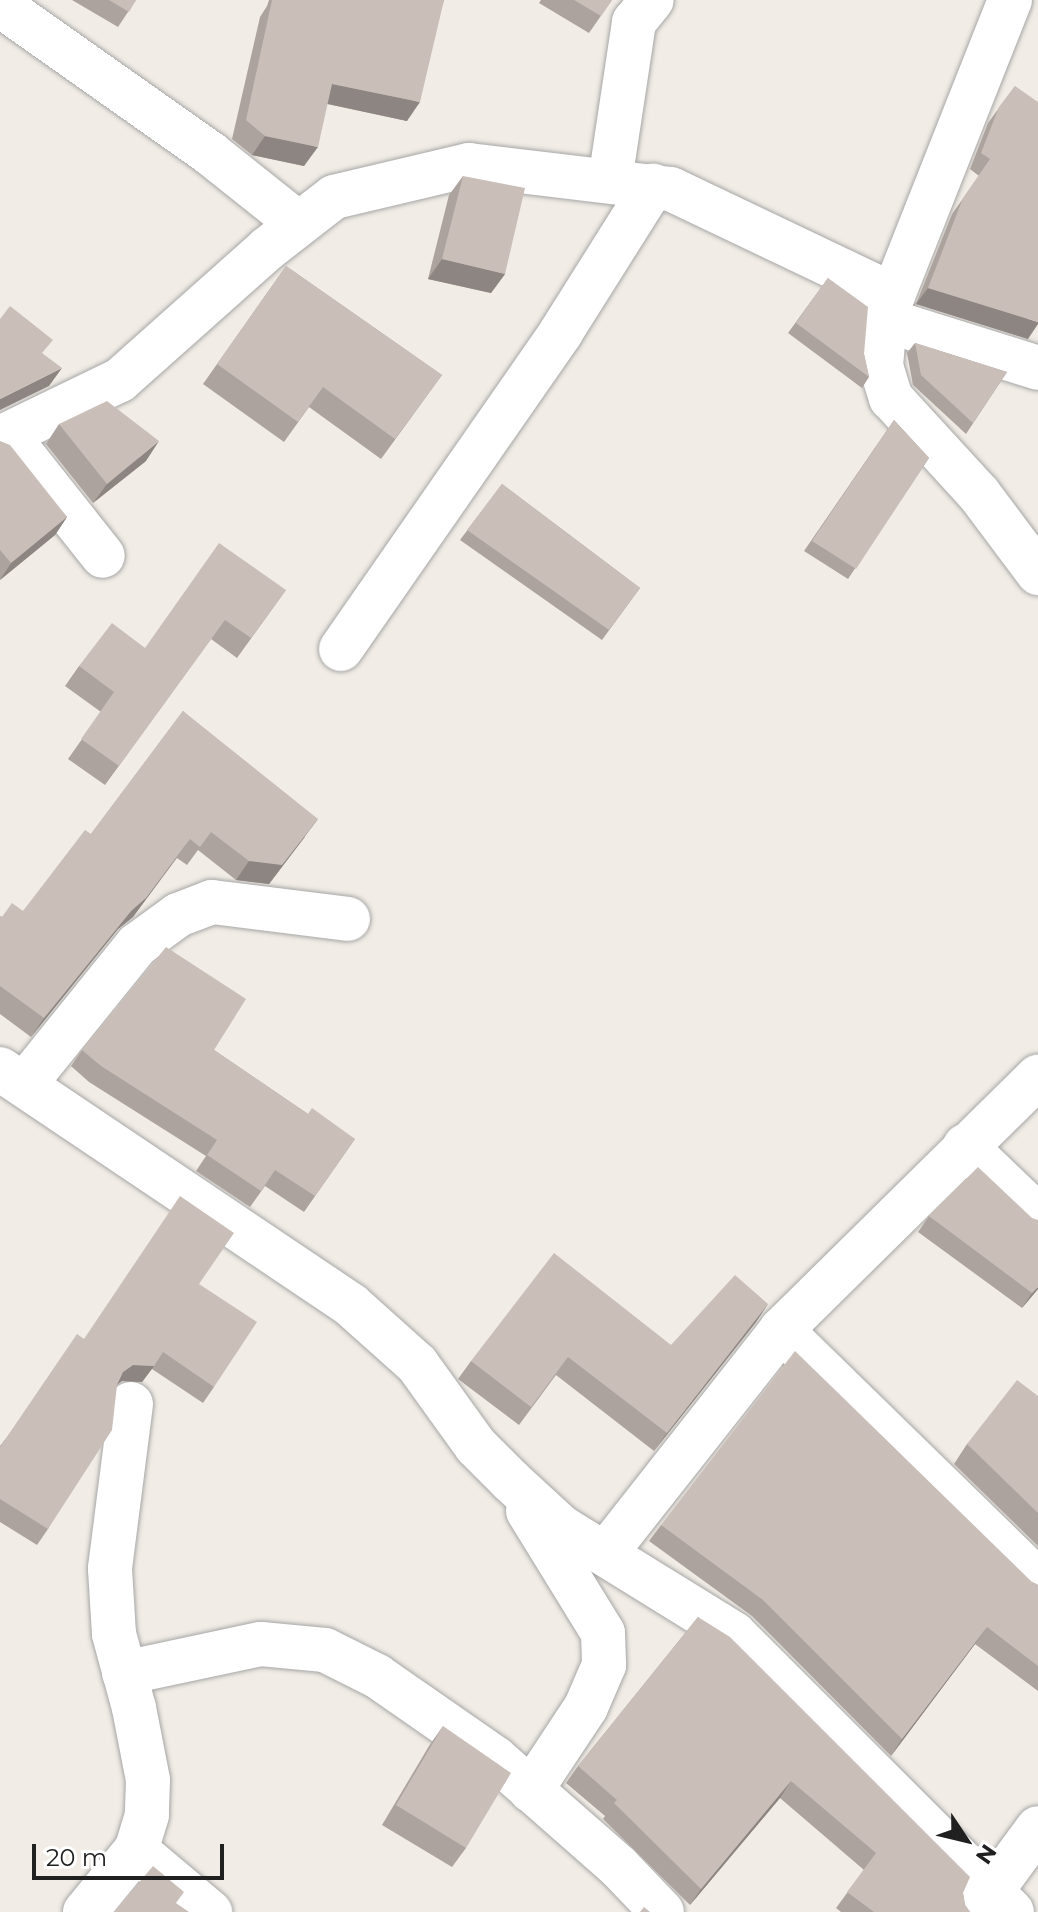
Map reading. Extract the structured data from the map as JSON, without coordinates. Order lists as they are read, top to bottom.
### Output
{
  "scale_bar": "20 m",
  "north": "bottom right"
}
